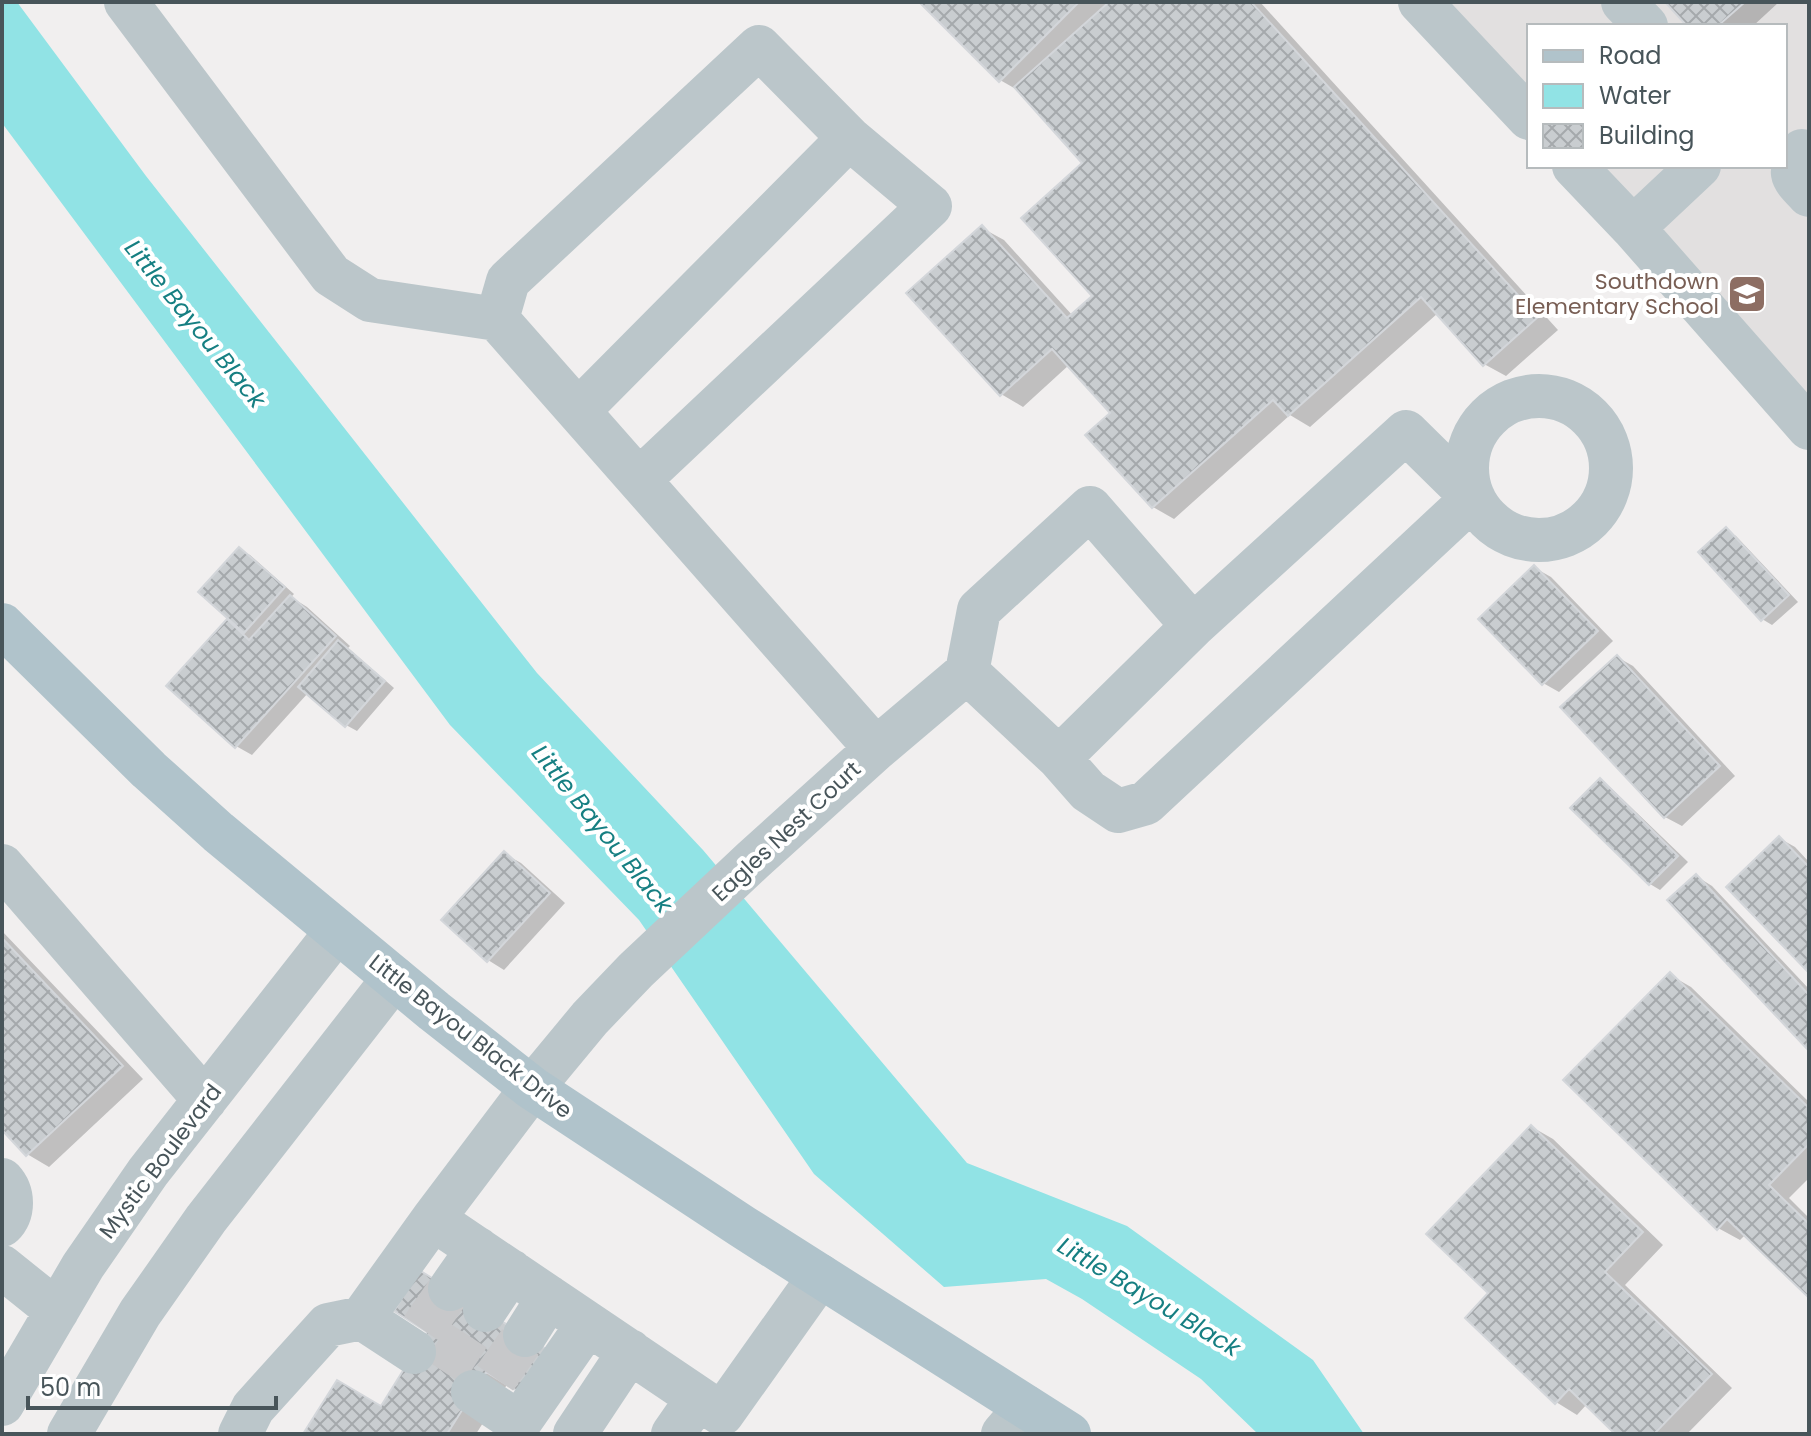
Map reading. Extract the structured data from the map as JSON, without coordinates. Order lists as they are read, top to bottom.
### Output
{
  "streets": {
    "main road": ["Little Bayou Black Drive"],
    "street": ["Eagles Nest Court", "Mystic Boulevard"]
  },
  "crossings": [
    ["Eagles Nest Court", "Little Bayou Black Drive"],
    ["Little Bayou Black Drive", "Mystic Boulevard"]
  ],
  "water": ["Little Bayou Black"],
  "places": {
    "school or university": ["Southdown Elementary School"]
  },
  "legend": ["Road", "Water", "Building"],
  "scale_bar": "50 m"
}
